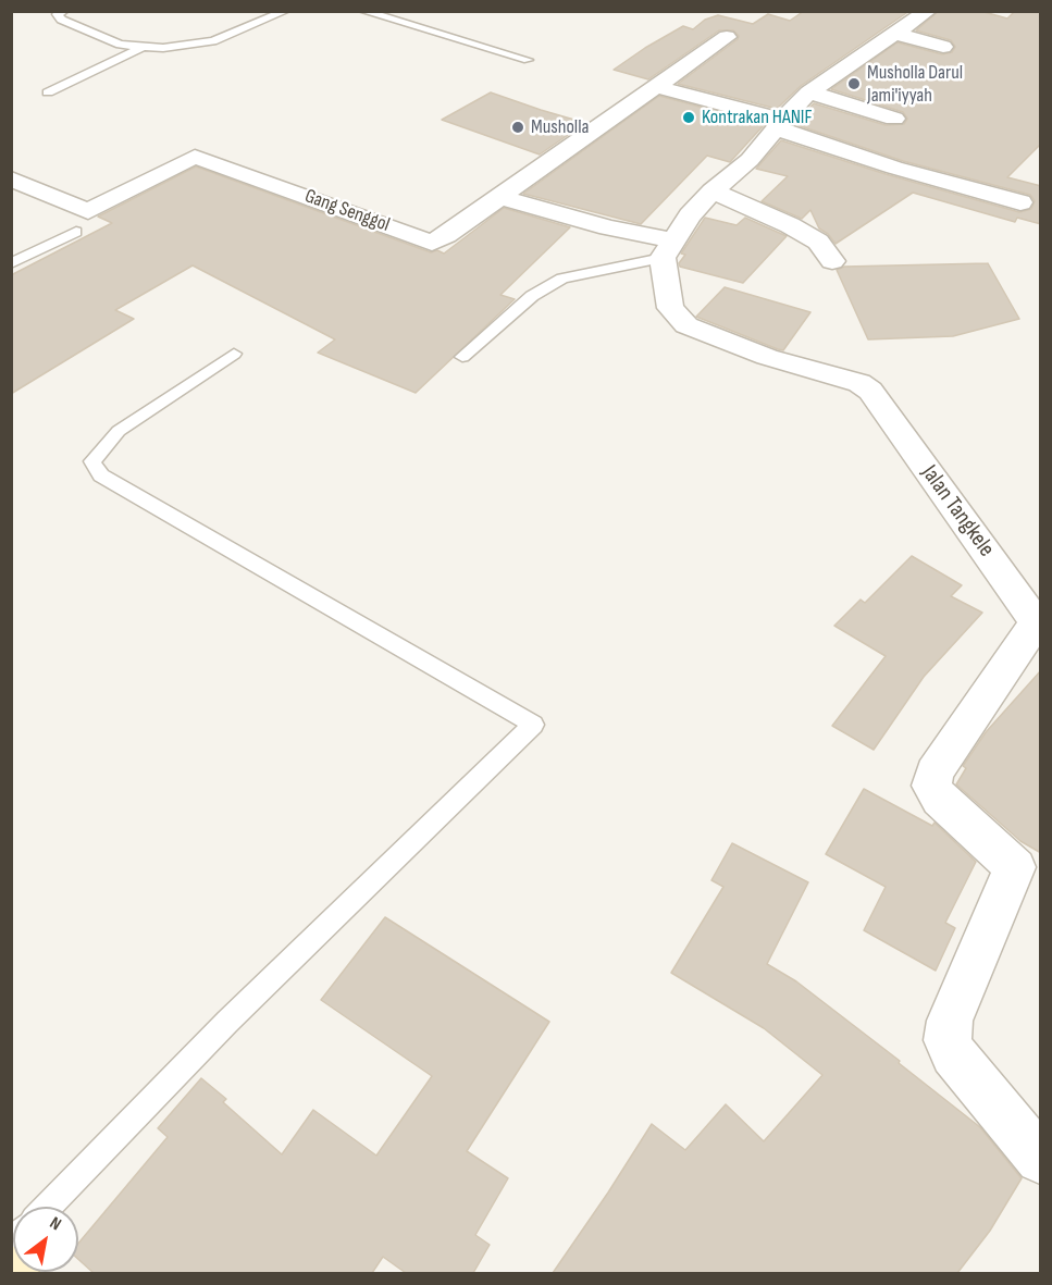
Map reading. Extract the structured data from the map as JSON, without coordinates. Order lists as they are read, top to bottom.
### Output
{
  "streets": {
    "street": ["Gang Senggol", "Jalan Tangkele"]
  },
  "places": ["Musholla Darul Jami'iyyah", "Kontrakan HANIF", "Musholla"],
  "north": "top right"
}
